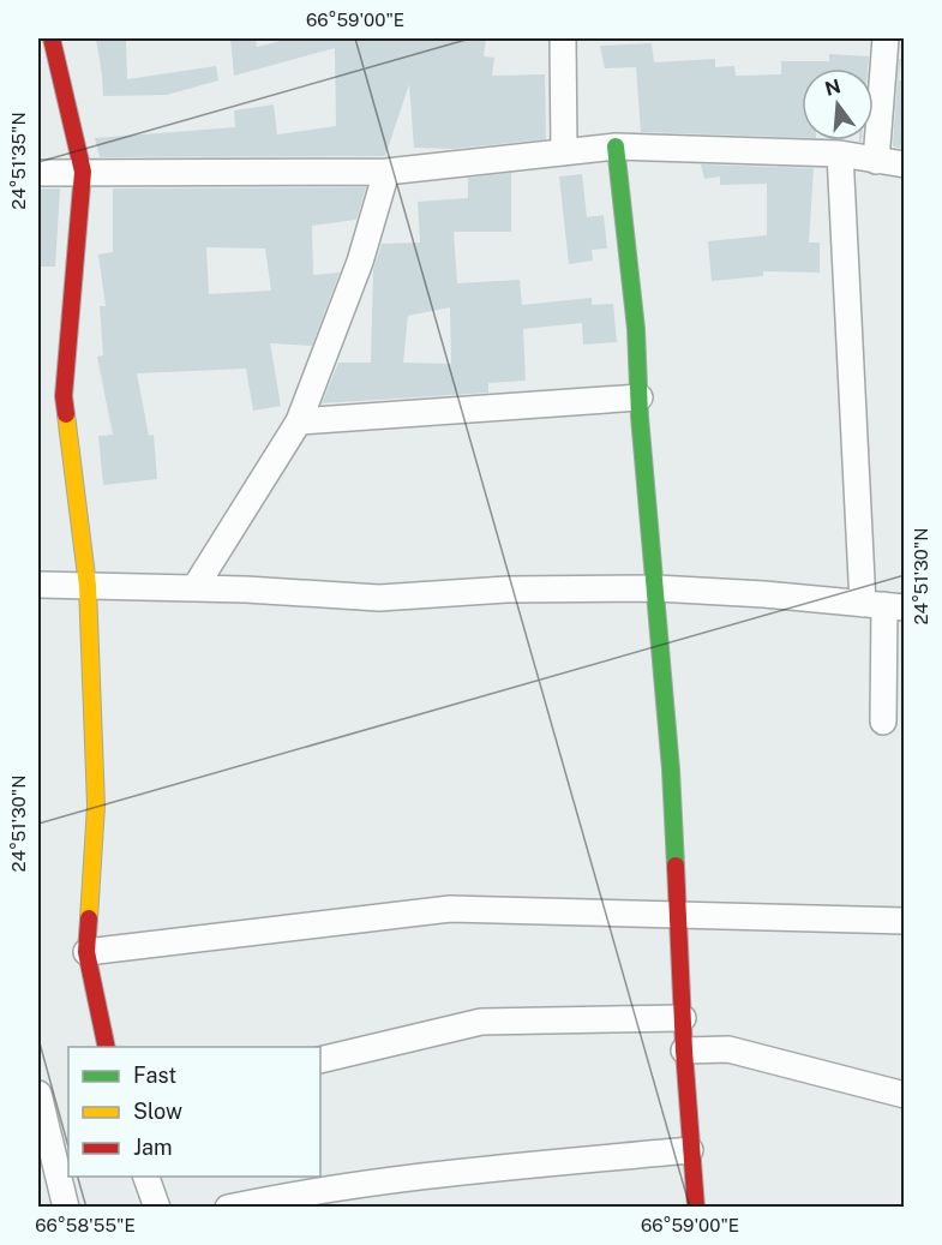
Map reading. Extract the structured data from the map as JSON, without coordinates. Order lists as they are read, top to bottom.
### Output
{
  "legend": ["Fast", "Slow", "Jam"],
  "north": "top",
  "coordinates": [
    "66°59'00\"E",
    "24°51'35\"N",
    "24°51'30\"N",
    "66°58'55\"E"
  ]
}
